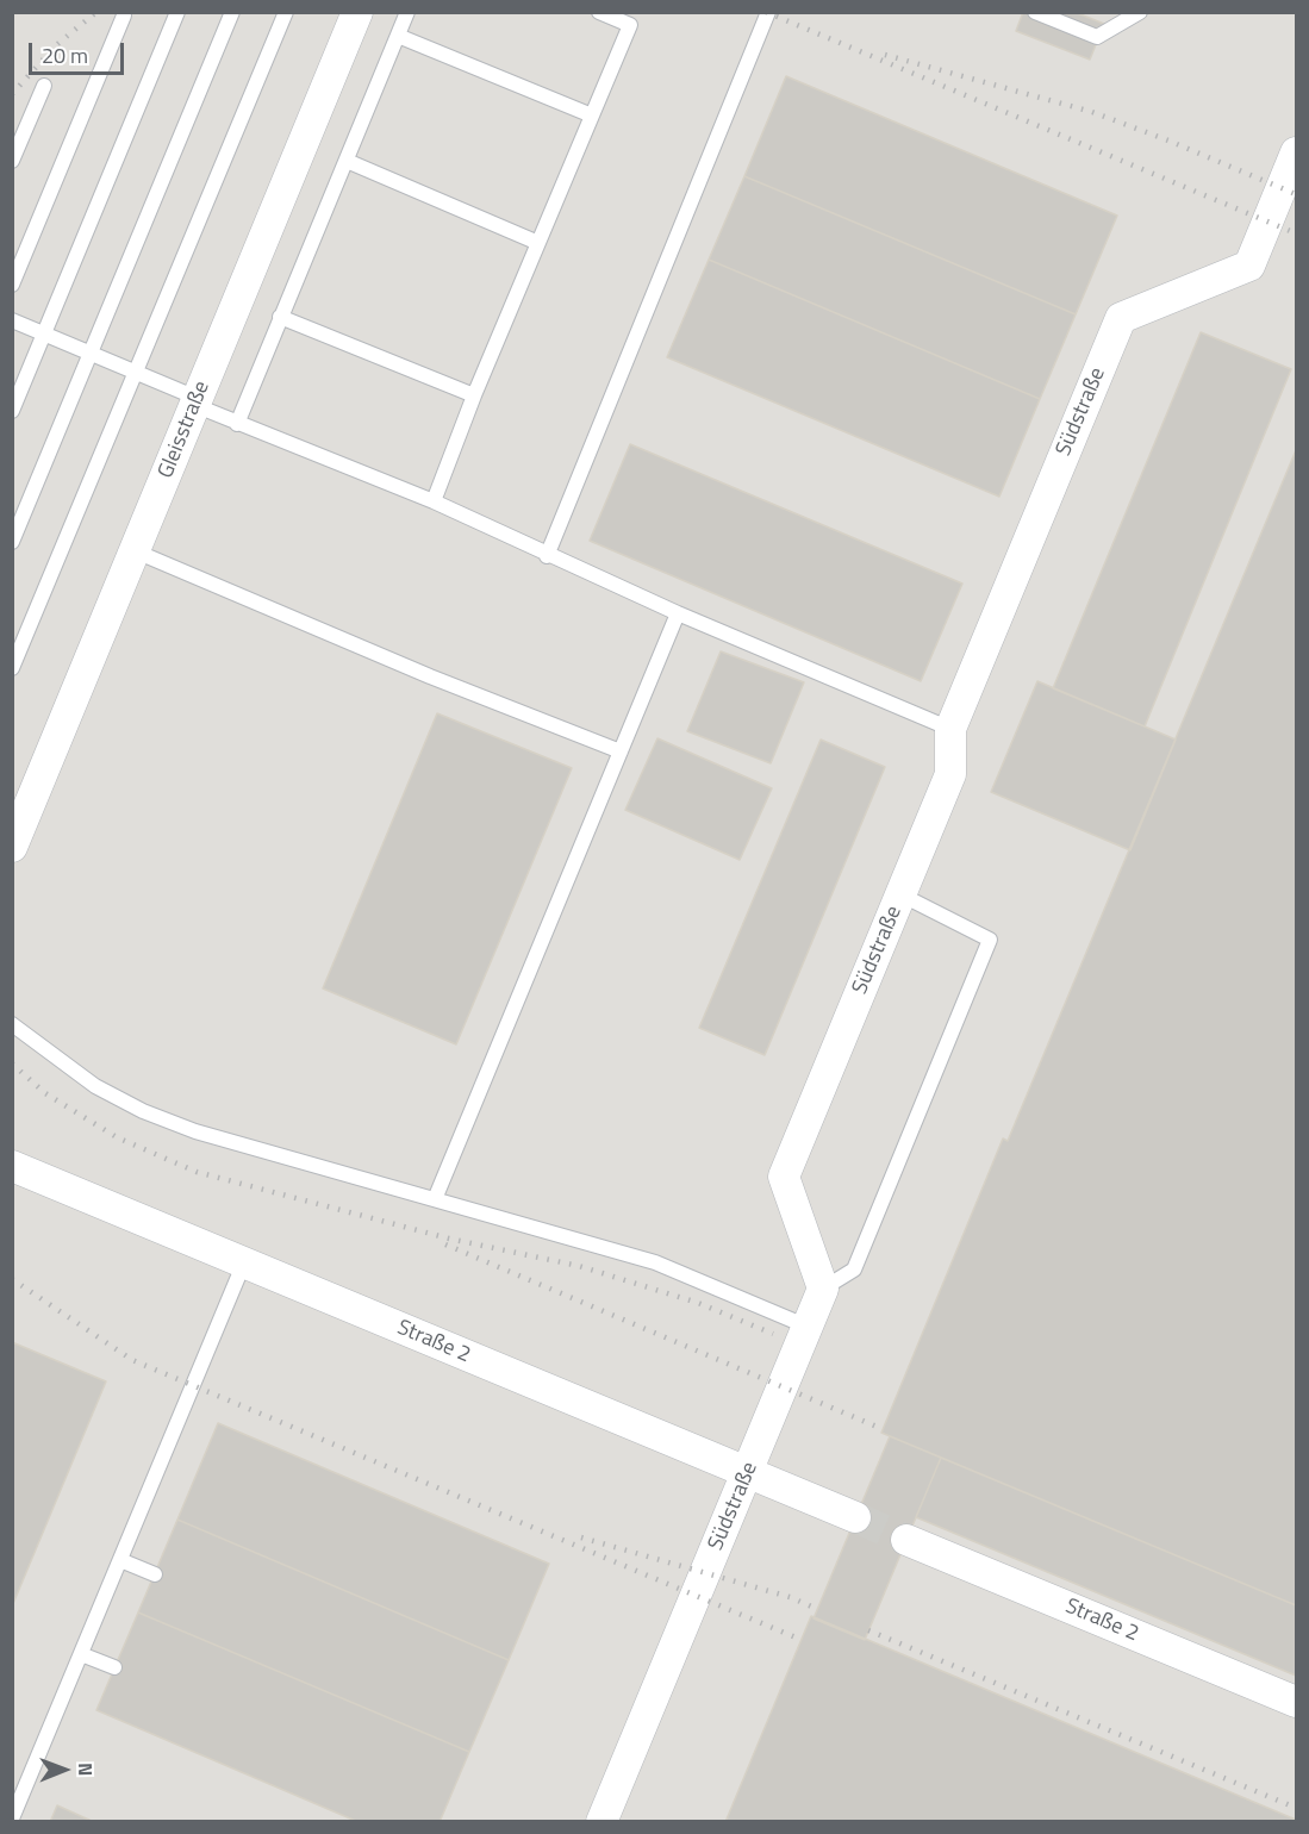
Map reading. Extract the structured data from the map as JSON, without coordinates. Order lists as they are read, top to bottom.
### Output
{
  "streets": {
    "street": ["Südstraße", "Gleisstraße", "Straße 2"]
  },
  "crossings": [
    ["Südstraße", "Straße 2"]
  ],
  "scale_bar": "20 m",
  "north": "right"
}
